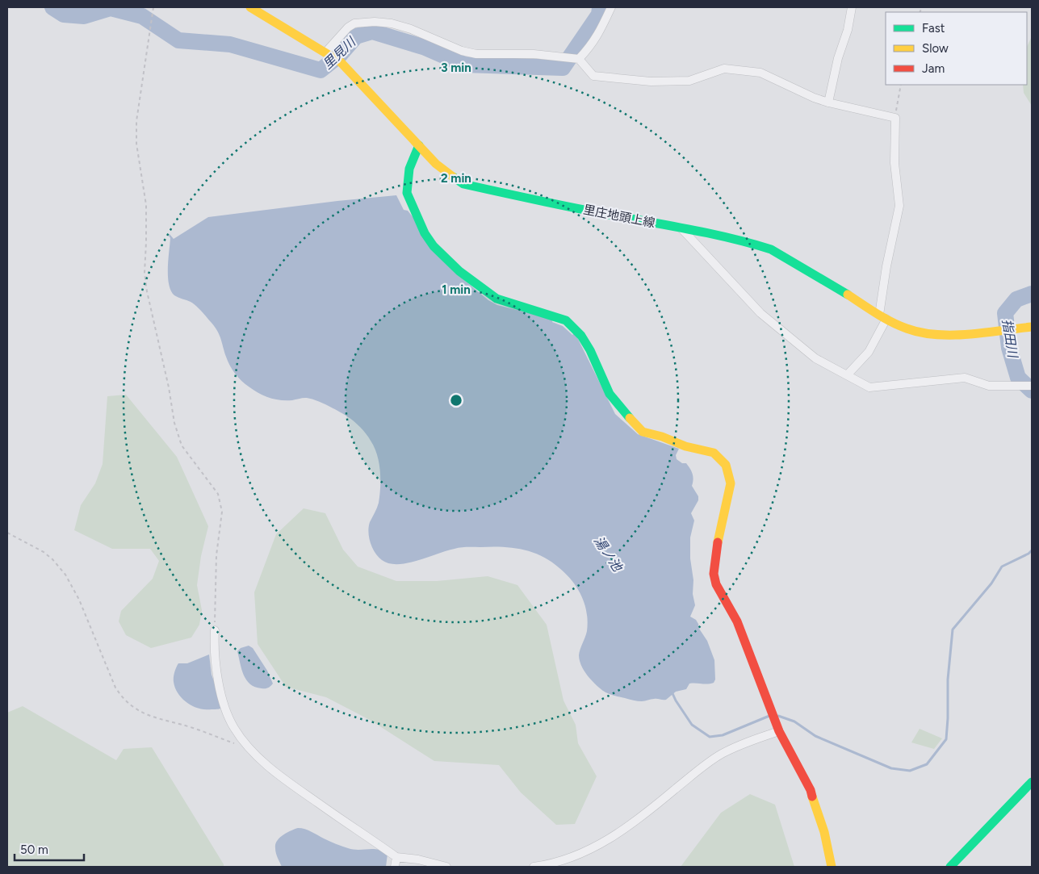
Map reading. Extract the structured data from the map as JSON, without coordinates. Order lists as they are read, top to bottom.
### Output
{
  "streets": {
    "main road": ["里庄地頭上線"]
  },
  "water": ["里見川", "指田川", "湯ノ池"],
  "legend": ["Fast", "Slow", "Jam"],
  "scale_bar": "50 m",
  "rings": ["3 min", "2 min", "1 min"]
}
